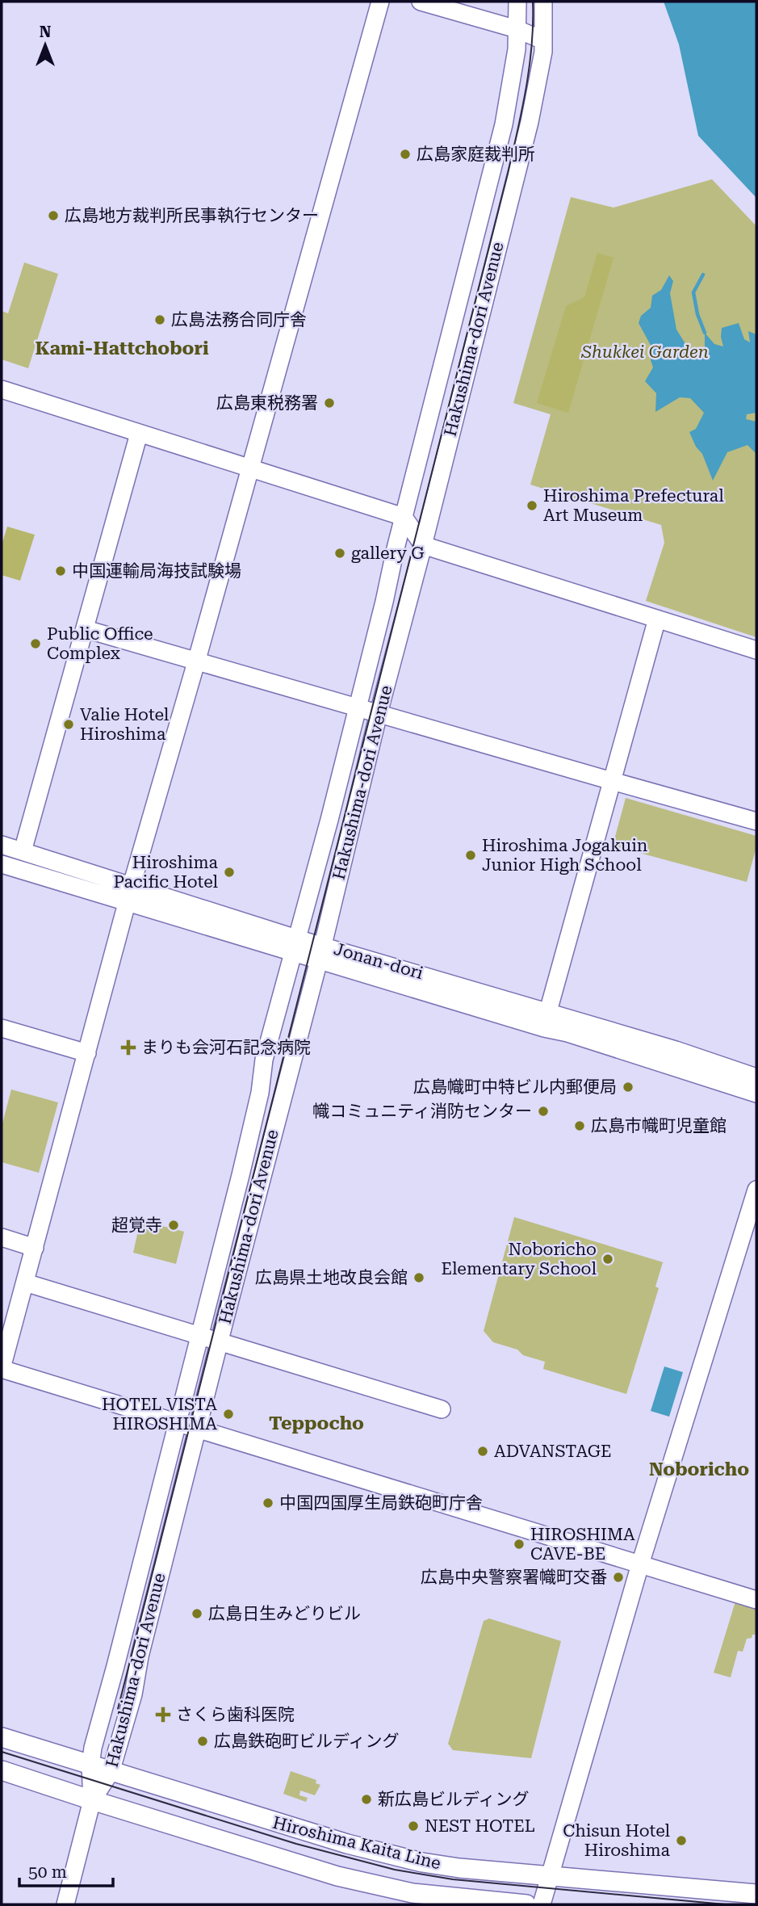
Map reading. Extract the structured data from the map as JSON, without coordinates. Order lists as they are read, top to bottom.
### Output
{
  "streets": {
    "main road": ["Hiroshima Kaita Line"],
    "street": ["Hakushima-dori Avenue", "Jonan-dori"]
  },
  "crossings": [
    ["Hakushima-dori Avenue", "Jonan-dori"],
    ["Hakushima-dori Avenue", "Hiroshima Kaita Line"]
  ],
  "districts": ["Kami-Hattchobori", "Teppocho", "Noboricho"],
  "parks": ["Shukkei Garden"],
  "places": {
    "other": [
      "広島家庭裁判所",
      "広島地方裁判所民事執行センター",
      "広島法務合同庁舎",
      "広島東税務署",
      "Hiroshima Prefectural Art Museum",
      "gallery G",
      "中国運輸局海技試験場",
      "Public Office Complex",
      "Valie Hotel Hiroshima",
      "Hiroshima Jogakuin Junior High School",
      "Hiroshima Pacific Hotel",
      "広島幟町中特ビル内郵便局",
      "幟コミュニティ消防センター",
      "広島市幟町児童館",
      "超覚寺",
      "Noboricho Elementary School",
      "広島県土地改良会館",
      "HOTEL VISTA HIROSHIMA",
      "ADVANSTAGE",
      "中国四国厚生局鉄砲町庁舎",
      "HIROSHIMA CAVE-BE",
      "広島中央警察署幟町交番",
      "広島日生みどりビル",
      "広島鉄砲町ビルディング",
      "新広島ビルディング",
      "NEST HOTEL",
      "Chisun Hotel Hiroshima"
    ],
    "health": ["まりも会河石記念病院", "さくら歯科医院"]
  },
  "scale_bar": "50 m",
  "north": "top"
}
